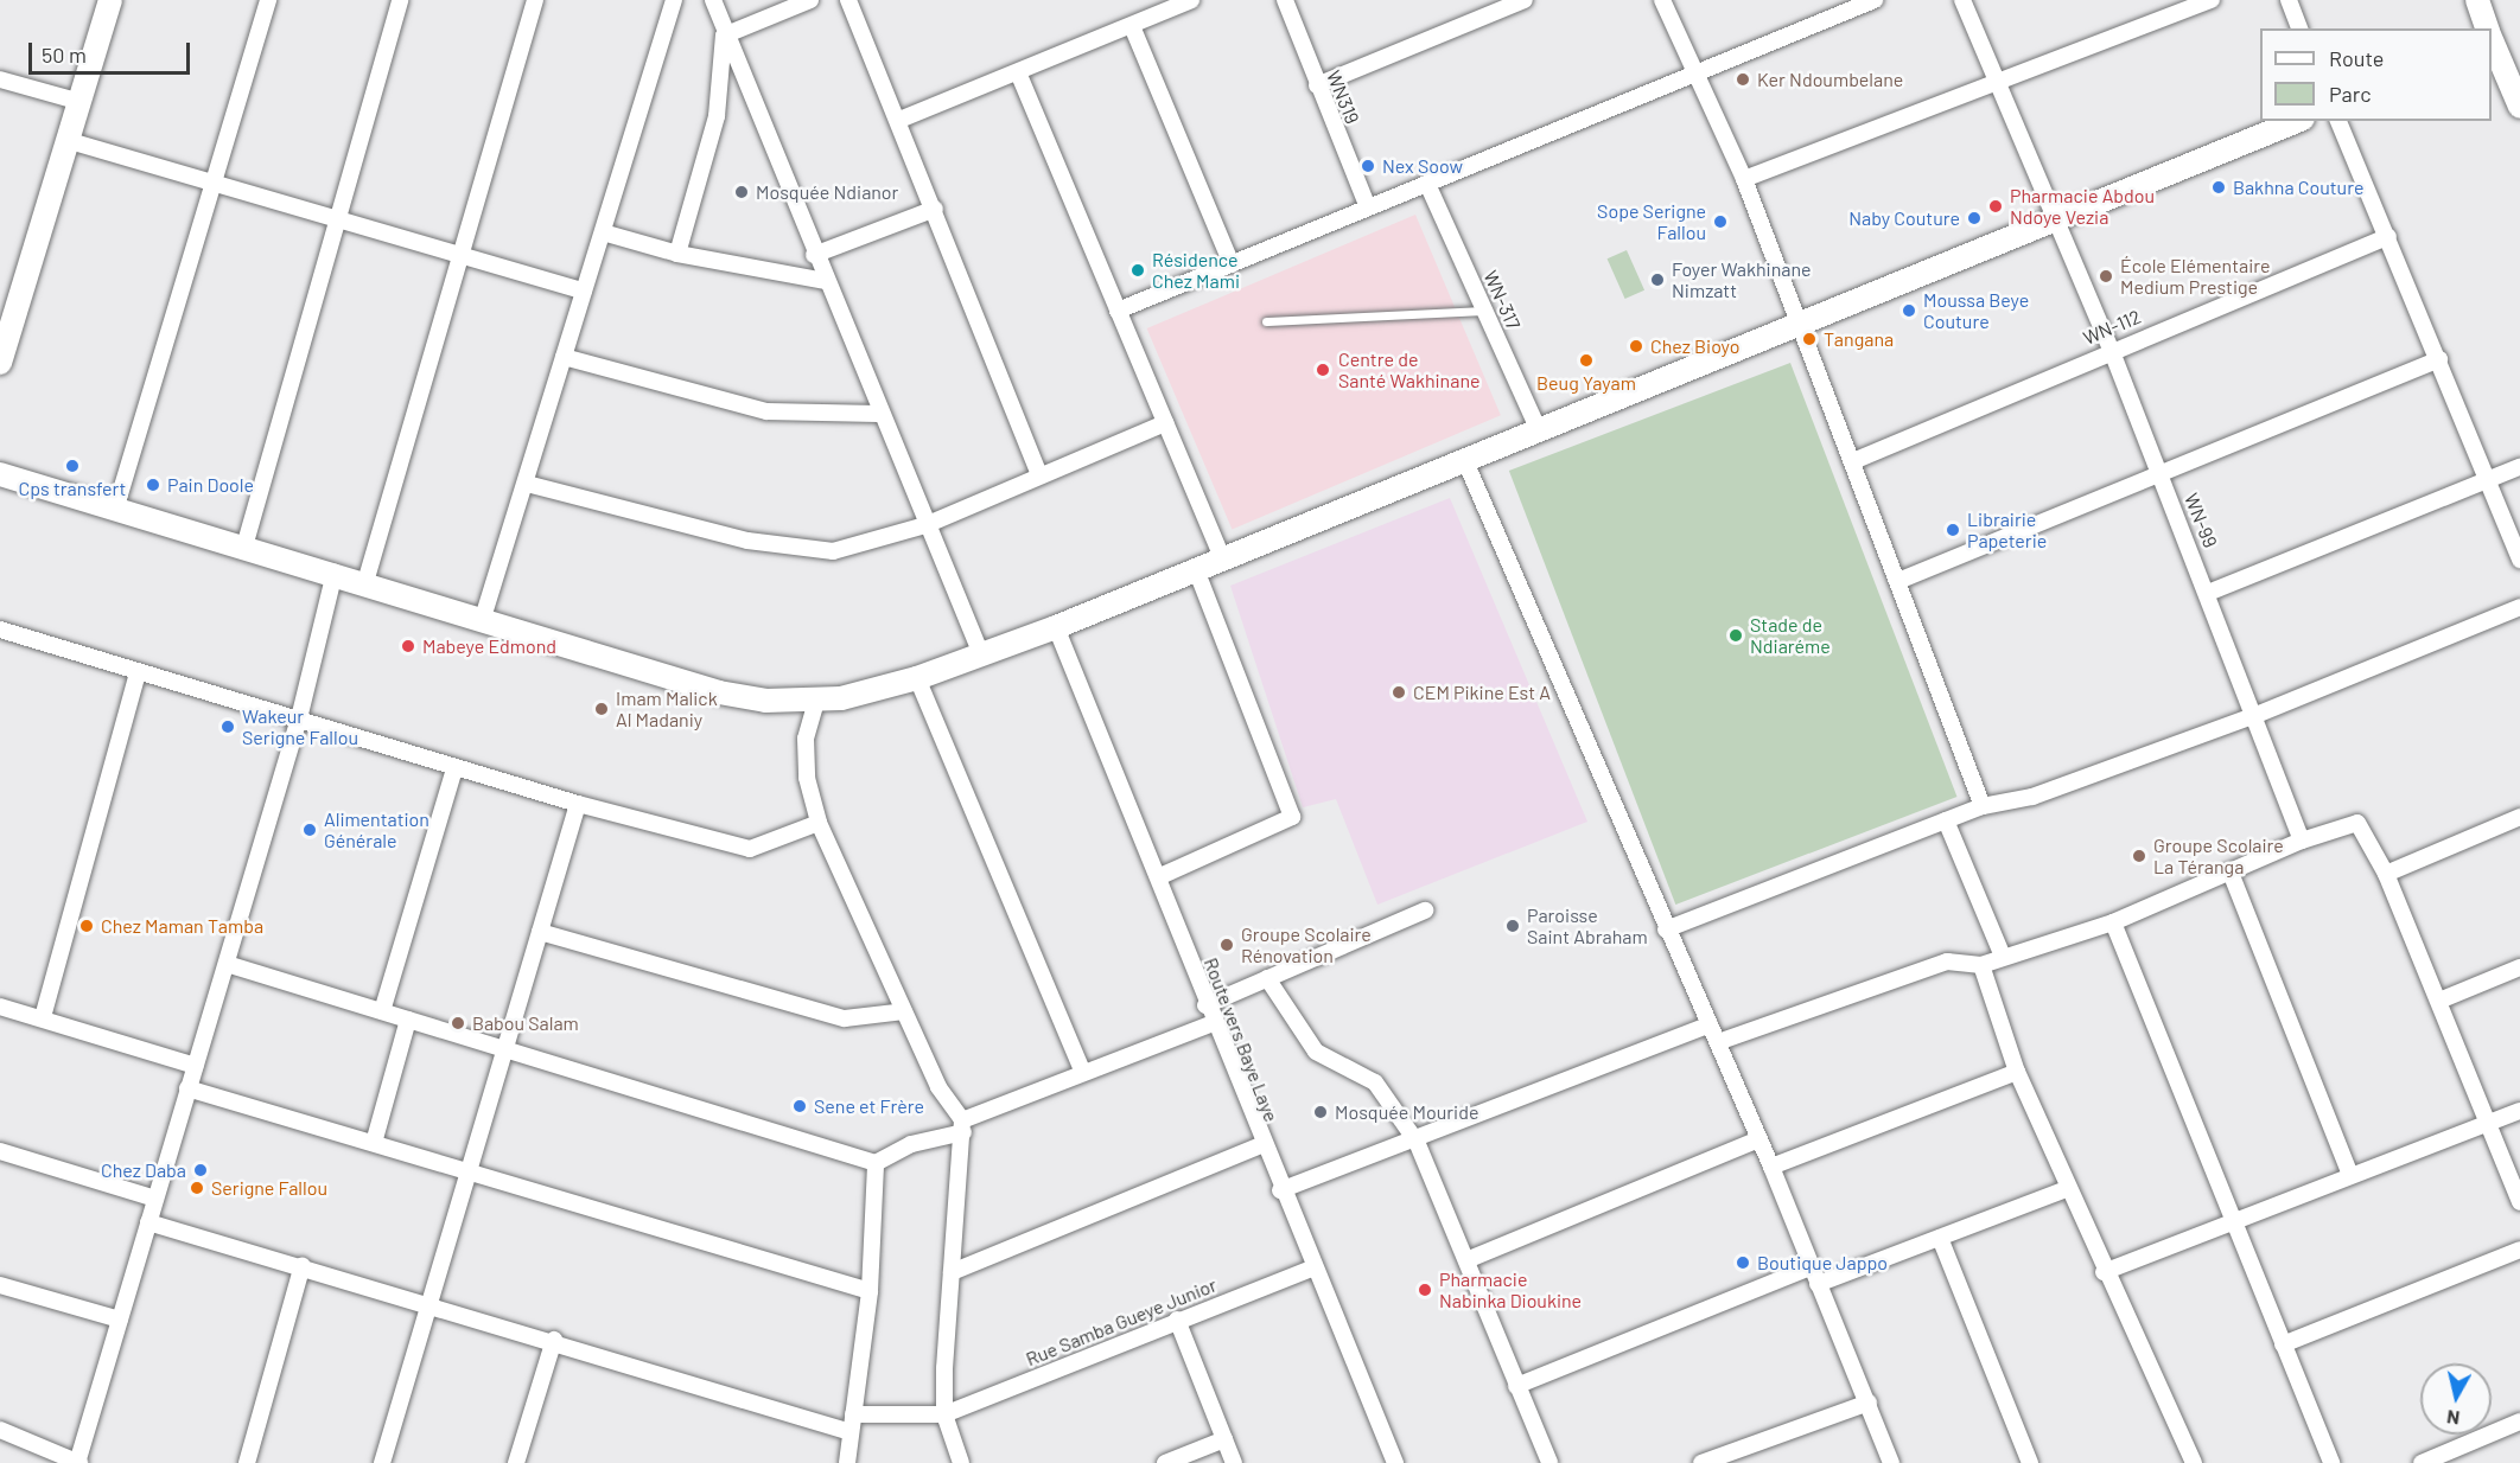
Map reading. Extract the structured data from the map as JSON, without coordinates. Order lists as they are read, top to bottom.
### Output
{
  "streets": {
    "street": [
      "WN319",
      "WN-317",
      "WN-112",
      "WN-99",
      "Route vers Baye Laye",
      "Rue Samba Gueye Junior"
    ]
  },
  "crossings": [
    ["WN-112", "WN-99"],
    ["Route vers Baye Laye", "Rue Samba Gueye Junior"]
  ],
  "places": [
    "Ker Ndoumbelane",
    "Nex Soow",
    "Bakhna Couture",
    "Mosquée Ndianor",
    "Pharmacie Abdou Ndoye Vezia",
    "Naby Couture",
    "Sope Serigne Fallou",
    "Résidence Chez Mami",
    "École Elémentaire Medium Prestige",
    "Foyer Wakhinane Nimzatt",
    "Moussa Beye Couture",
    "Tangana",
    "Chez Bioyo",
    "Beug Yayam",
    "Centre de Santé Wakhinane",
    "Cps transfert",
    "Pain Doole",
    "Librairie Papeterie",
    "Stade de Ndiaréme",
    "Mabeye Edmond",
    "CEM Pikine Est A",
    "Imam Malick Al Madaniy",
    "Wakeur Serigne Fallou",
    "Alimentation Générale",
    "Groupe Scolaire La Téranga",
    "Chez Maman Tamba",
    "Paroisse Saint Abraham",
    "Groupe Scolaire Rénovation",
    "Babou Salam",
    "Sene et Frère",
    "Mosquée Mouride",
    "Chez Daba",
    "Serigne Fallou",
    "Boutique Jappo",
    "Pharmacie Nabinka Dioukine"
  ],
  "legend": ["Route", "Parc"],
  "scale_bar": "50 m",
  "north": "bottom"
}
